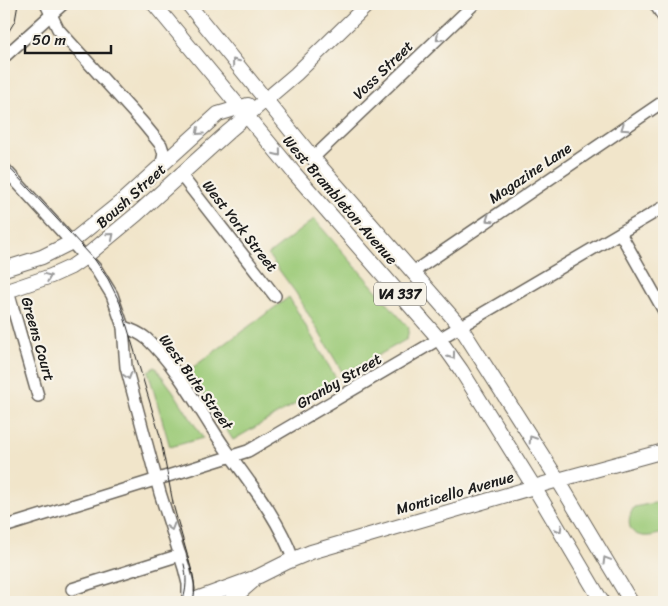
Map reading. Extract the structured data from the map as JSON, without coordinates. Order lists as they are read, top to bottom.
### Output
{
  "streets": {
    "main road": [
      "Boush Street",
      "West Brambleton Avenue",
      "VA 337",
      "Monticello Avenue"
    ],
    "street": [
      "Voss Street",
      "Magazine Lane",
      "West York Street",
      "Greens Court",
      "Granby Street",
      "West Bute Street"
    ]
  },
  "crossings": [
    ["Voss Street", "West Brambleton Avenue"],
    ["Magazine Lane", "West Brambleton Avenue"],
    ["Boush Street", "West Brambleton Avenue"],
    ["Boush Street", "West York Street"],
    ["Boush Street", "Greens Court"],
    ["West Brambleton Avenue", "Granby Street"],
    ["West Brambleton Avenue", "Monticello Avenue"],
    ["Granby Street", "West Bute Street"],
    ["West Bute Street", "Monticello Avenue"]
  ],
  "one_way": ["Voss Street", "Magazine Lane"],
  "scale_bar": "50 m"
}
